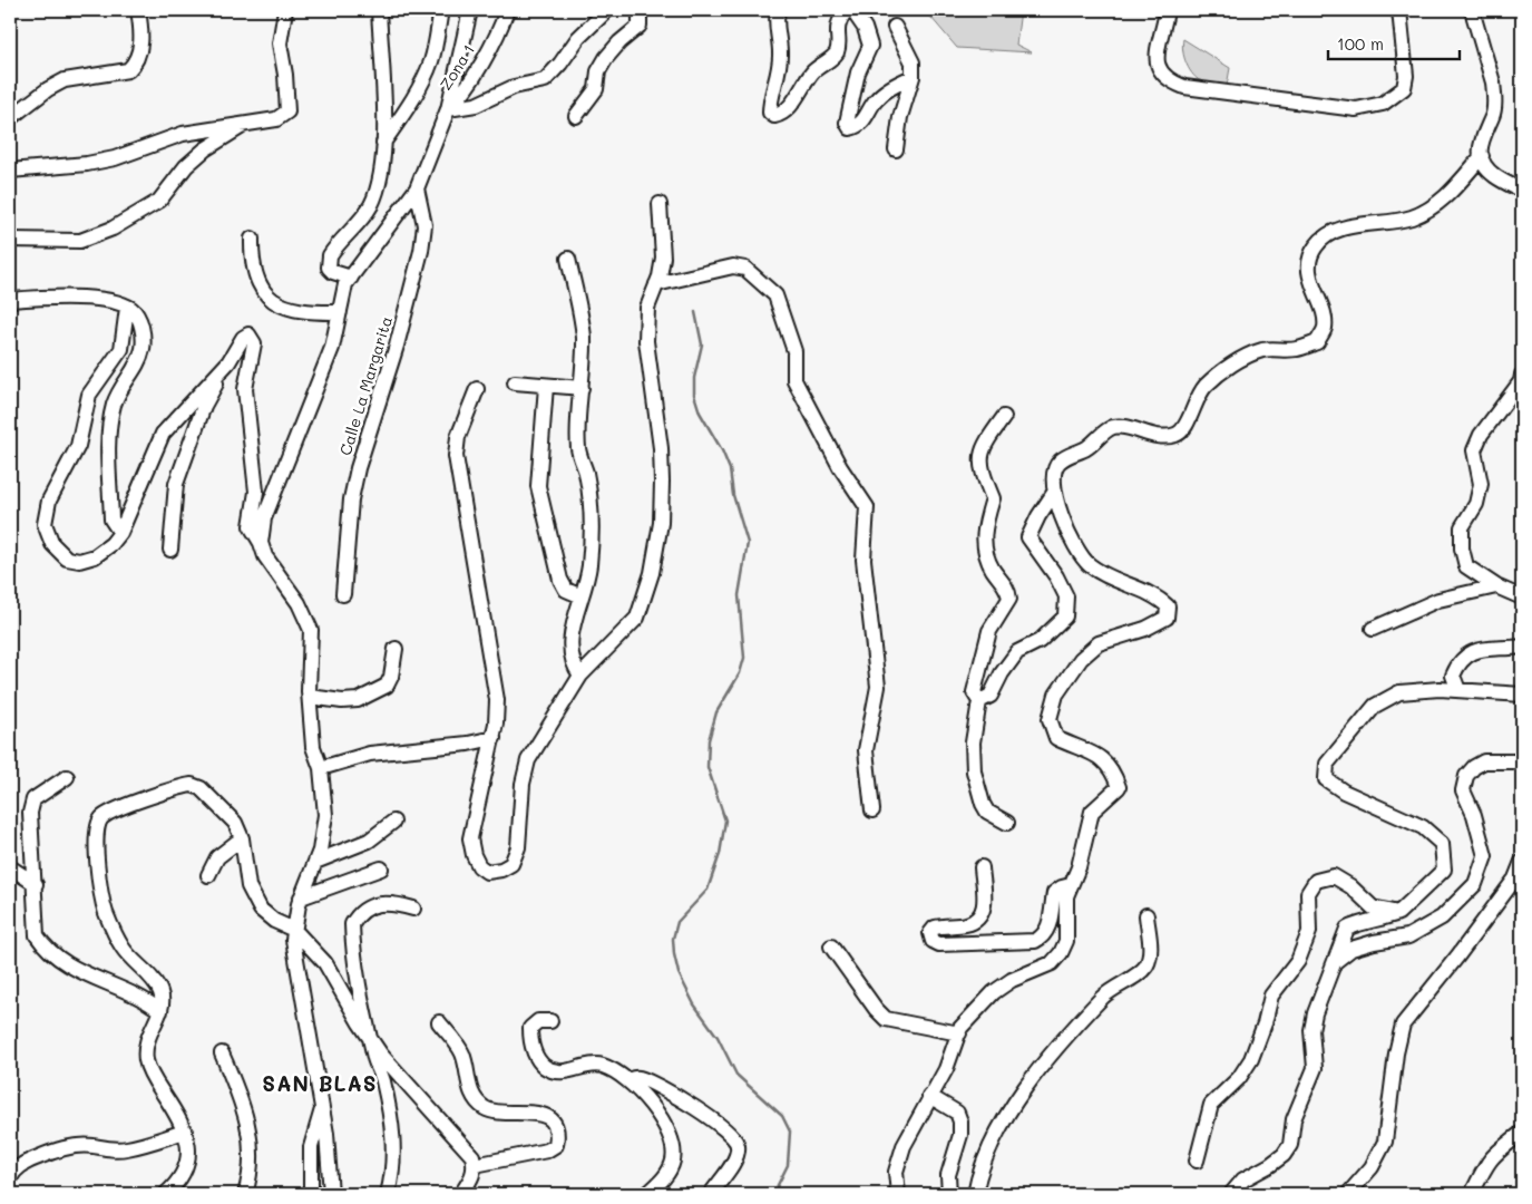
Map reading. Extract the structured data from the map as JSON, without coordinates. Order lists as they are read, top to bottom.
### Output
{
  "streets": {
    "street": ["Zona 1", "Calle La Margarita"]
  },
  "districts": ["SAN BLAS"],
  "scale_bar": "100 m"
}
